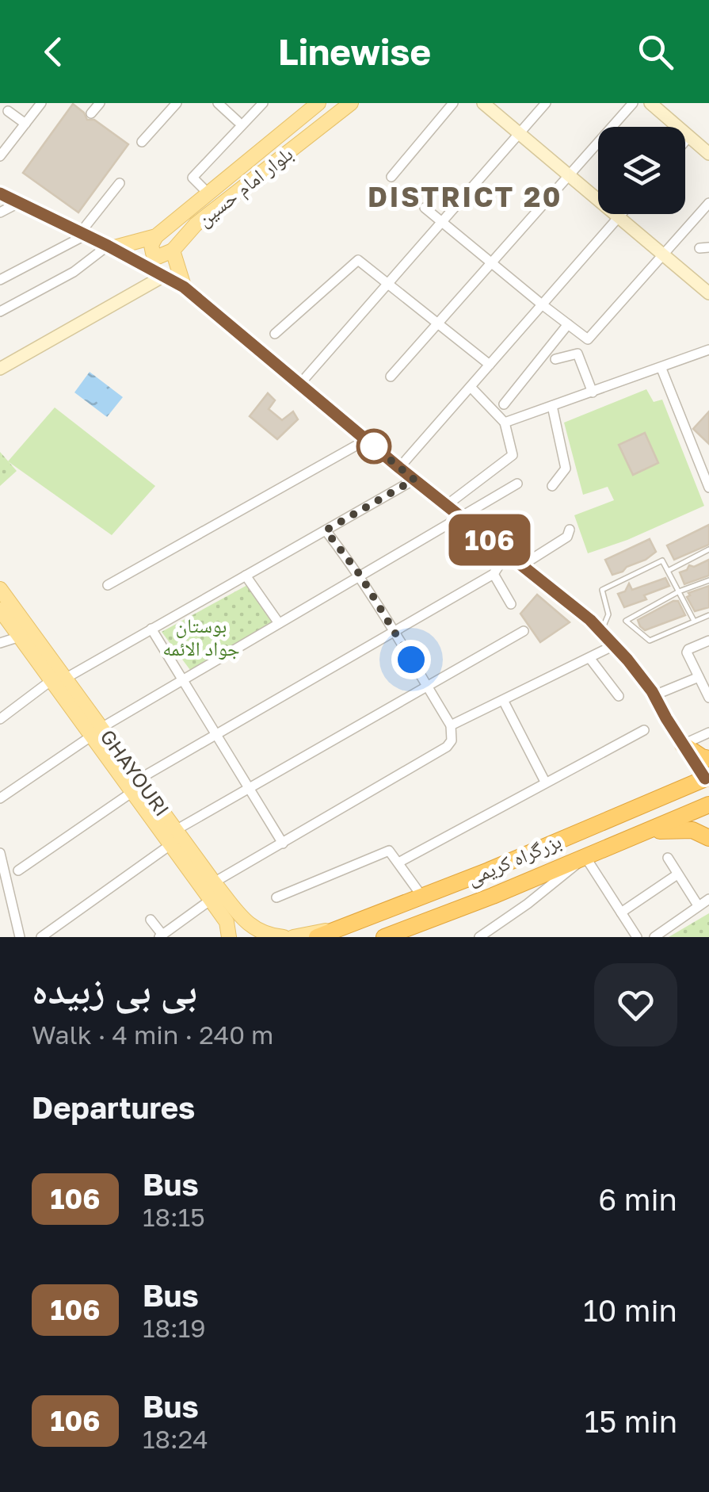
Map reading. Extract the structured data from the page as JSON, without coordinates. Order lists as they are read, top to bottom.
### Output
{
  "streets": {
    "highway": ["بزرگراه کریمی"],
    "main road": ["بلوار امام حسین", "GHAYOURI"]
  },
  "districts": ["DISTRICT 20"],
  "parks": ["بوستان جواد الائمه"],
  "lines": ["bus line 106"],
  "page": {
    "header": "Linewise",
    "on_map": "106",
    "heading": [
      ["بی بی زبیده", "Walk · 4 min · 240 m"],
      "Departures"
    ],
    "list": [
      {
        "mark": "106",
        "name": "Bus",
        "note": "18:15",
        "value": "6 min"
      },
      {
        "mark": "106",
        "name": "Bus",
        "note": "18:19",
        "value": "10 min"
      },
      {
        "mark": "106",
        "name": "Bus",
        "note": "18:24",
        "value": "15 min"
      }
    ]
  }
}
